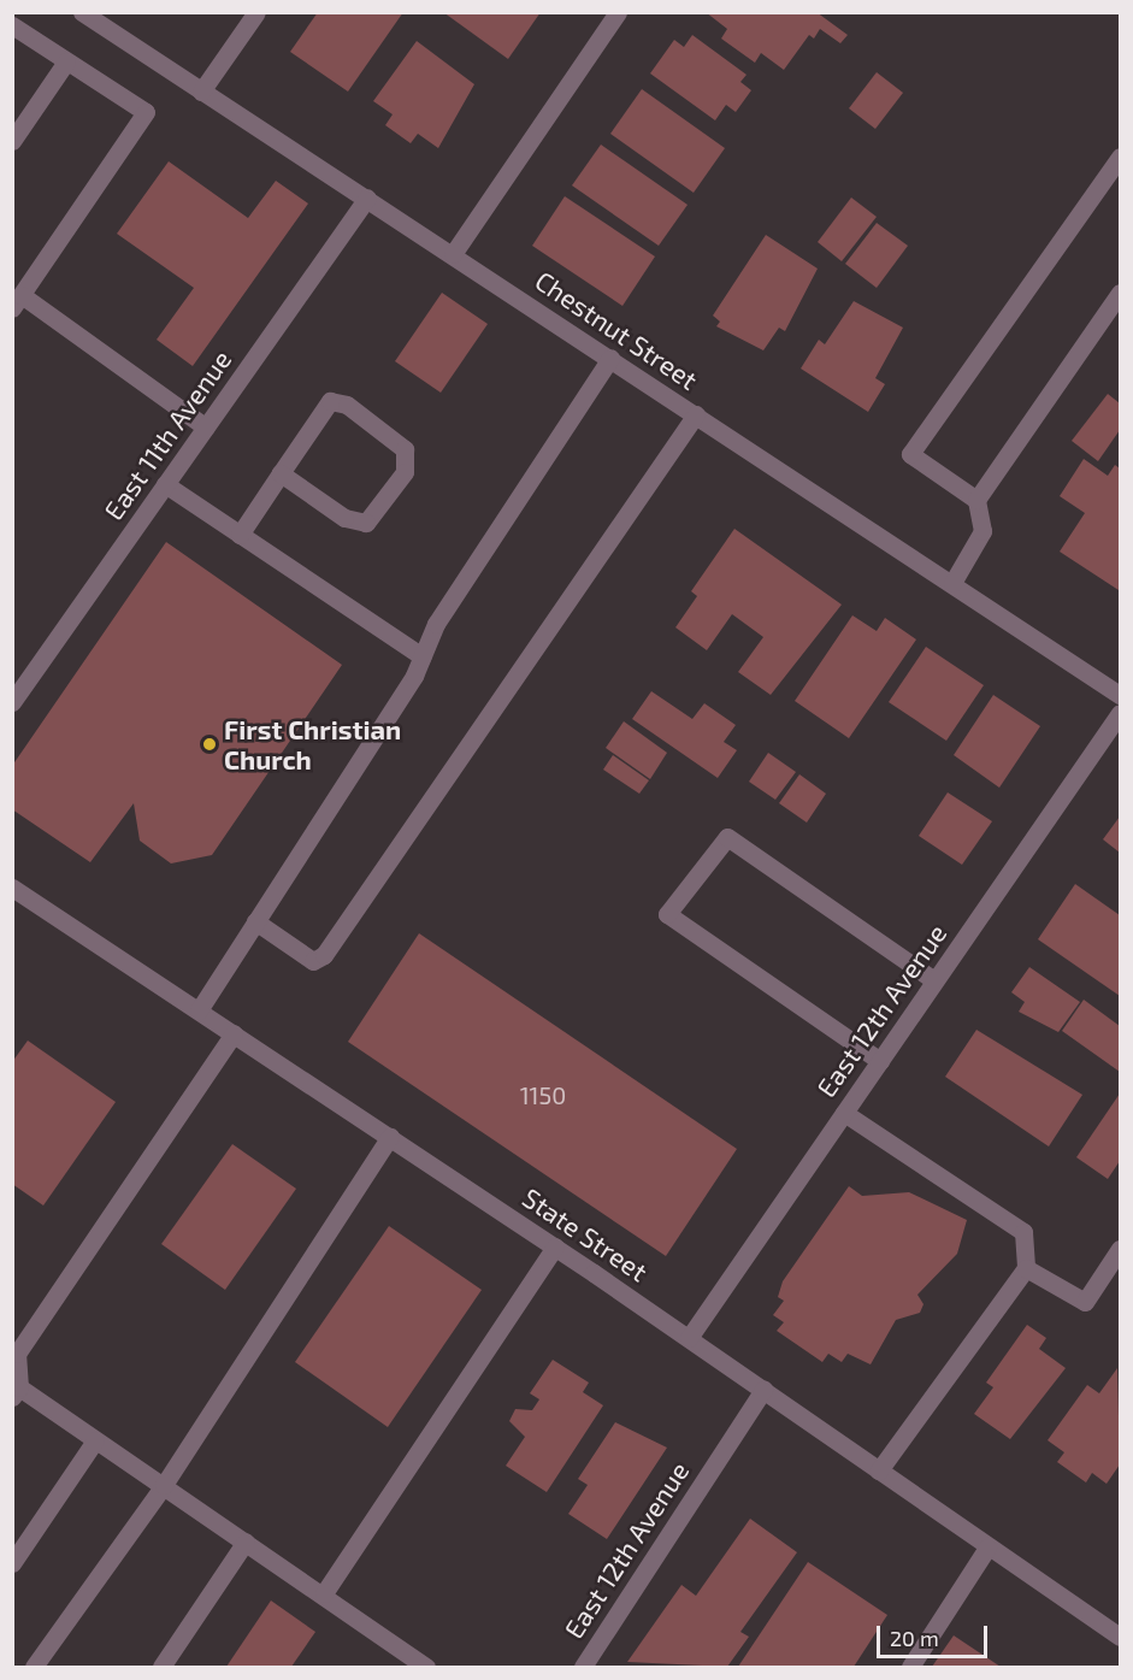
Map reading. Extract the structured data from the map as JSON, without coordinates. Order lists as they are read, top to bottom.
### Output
{
  "streets": {
    "street": [
      "Chestnut Street",
      "East 11th Avenue",
      "East 12th Avenue",
      "State Street"
    ]
  },
  "crossings": [
    ["Chestnut Street", "East 11th Avenue"],
    ["East 12th Avenue", "State Street"]
  ],
  "places": ["First Christian Church"],
  "house_numbers": ["1150"],
  "scale_bar": "20 m"
}
